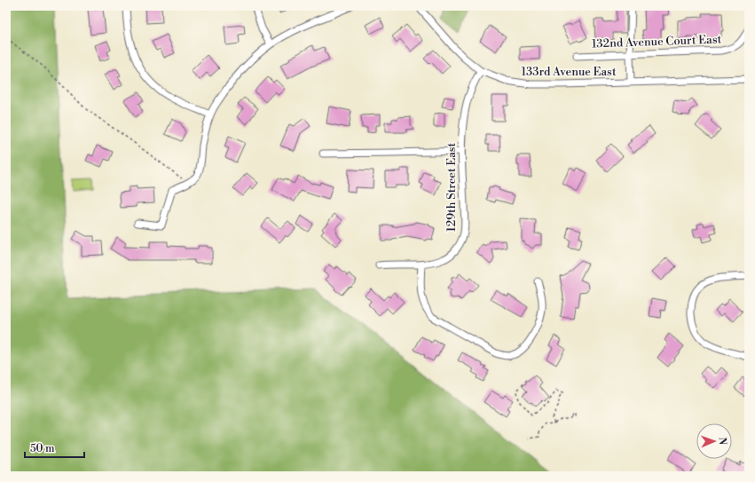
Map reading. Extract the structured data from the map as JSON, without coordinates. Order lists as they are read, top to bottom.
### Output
{
  "streets": {
    "street": ["132nd Avenue Court East", "133rd Avenue East", "129th Street East"]
  },
  "crossings": [
    ["133rd Avenue East", "129th Street East"]
  ],
  "scale_bar": "50 m",
  "north": "right"
}
